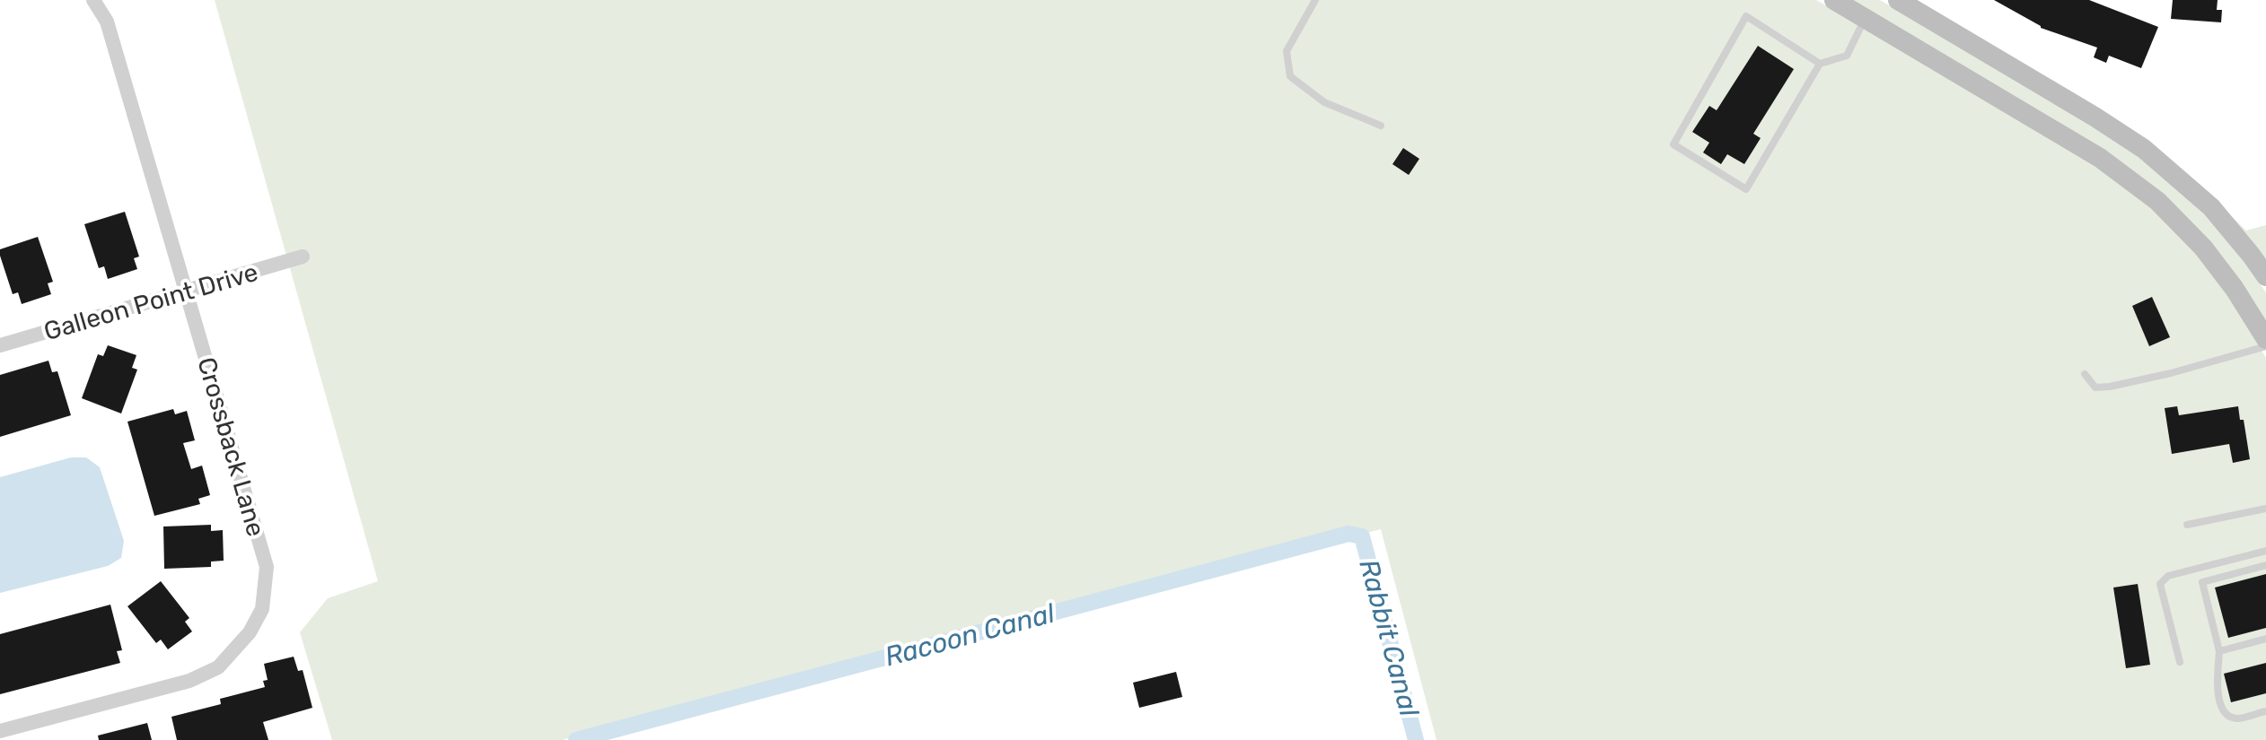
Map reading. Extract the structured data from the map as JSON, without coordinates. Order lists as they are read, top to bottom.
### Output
{
  "streets": {
    "street": ["Galleon Point Drive", "Crossback Lane"]
  },
  "crossings": [
    ["Galleon Point Drive", "Crossback Lane"]
  ],
  "water": ["Racoon Canal", "Rabbit Canal"]
}
